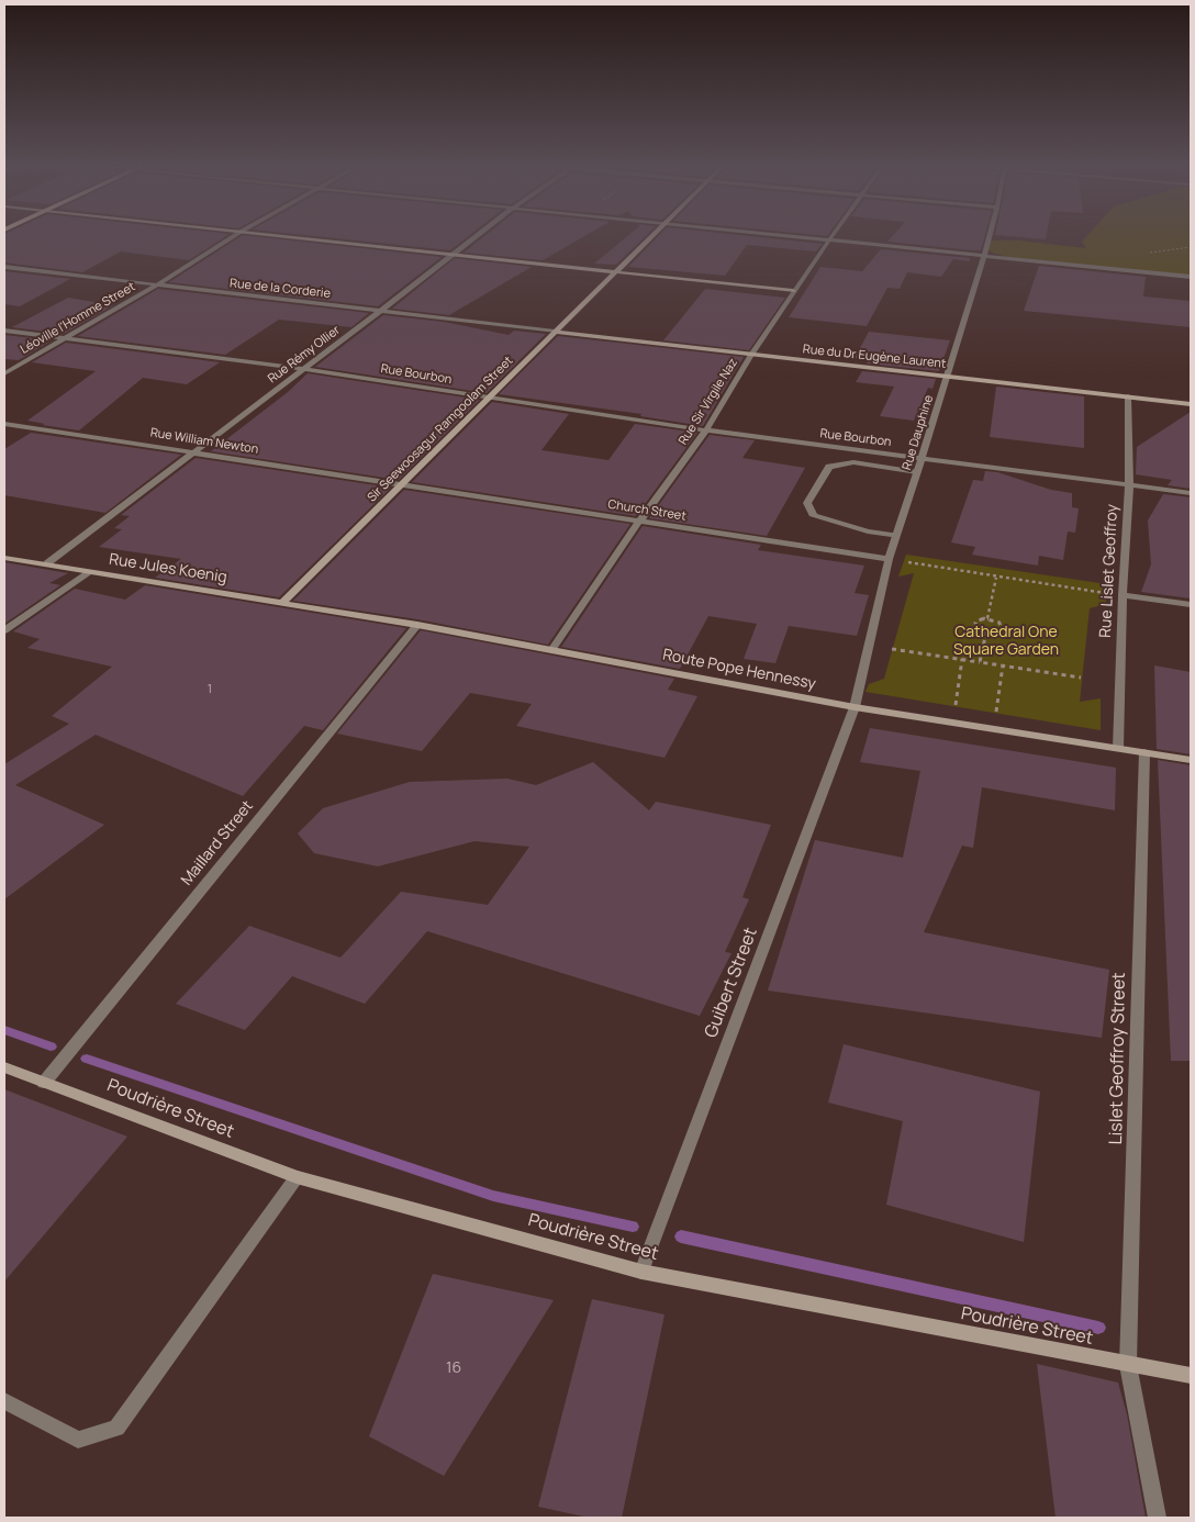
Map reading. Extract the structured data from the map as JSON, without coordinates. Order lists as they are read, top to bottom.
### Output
{
  "streets": {
    "main road": [
      "Rue du Dr Eugène Laurent",
      "Sir Seewoosagur Ramgoolam Street",
      "Rue Jules Koenig",
      "Route Pope Hennessy",
      "Poudrière Street"
    ],
    "street": [
      "Rue de la Corderie",
      "Léoville l'Homme Street",
      "Rue Rémy Ollier",
      "Rue Bourbon",
      "Rue Sir Virgile Naz",
      "Rue Dauphine",
      "Rue William Newton",
      "Church Street",
      "Rue Lislet Geoffroy",
      "Maillard Street",
      "Guibert Street",
      "Lislet Geoffroy Street"
    ]
  },
  "crossings": [
    ["Rue de la Corderie", "Léoville l'Homme Street"],
    ["Rue de la Corderie", "Rue Rémy Ollier"],
    ["Rue de la Corderie", "Rue du Dr Eugène Laurent"],
    ["Rue de la Corderie", "Sir Seewoosagur Ramgoolam Street"],
    ["Léoville l'Homme Street", "Rue Bourbon"],
    ["Rue Rémy Ollier", "Rue Bourbon"],
    ["Rue Rémy Ollier", "Rue William Newton"],
    ["Rue Rémy Ollier", "Rue Jules Koenig"],
    ["Rue du Dr Eugène Laurent", "Rue Sir Virgile Naz"],
    ["Rue du Dr Eugène Laurent", "Sir Seewoosagur Ramgoolam Street"],
    ["Rue du Dr Eugène Laurent", "Rue Dauphine"],
    ["Rue du Dr Eugène Laurent", "Rue Lislet Geoffroy"],
    ["Rue Bourbon", "Rue Sir Virgile Naz"],
    ["Rue Bourbon", "Sir Seewoosagur Ramgoolam Street"],
    ["Rue Bourbon", "Rue Dauphine"],
    ["Rue Bourbon", "Rue Lislet Geoffroy"],
    ["Rue Sir Virgile Naz", "Church Street"],
    ["Rue Sir Virgile Naz", "Route Pope Hennessy"],
    ["Sir Seewoosagur Ramgoolam Street", "Rue William Newton"],
    ["Sir Seewoosagur Ramgoolam Street", "Church Street"],
    ["Sir Seewoosagur Ramgoolam Street", "Rue Jules Koenig"],
    ["Sir Seewoosagur Ramgoolam Street", "Route Pope Hennessy"],
    ["Rue Dauphine", "Church Street"],
    ["Rue Dauphine", "Route Pope Hennessy"],
    ["Rue Dauphine", "Guibert Street"],
    ["Rue William Newton", "Church Street"],
    ["Rue Jules Koenig", "Route Pope Hennessy"],
    ["Rue Lislet Geoffroy", "Route Pope Hennessy"],
    ["Route Pope Hennessy", "Maillard Street"],
    ["Route Pope Hennessy", "Guibert Street"],
    ["Route Pope Hennessy", "Lislet Geoffroy Street"],
    ["Maillard Street", "Poudrière Street"],
    ["Guibert Street", "Poudrière Street"],
    ["Lislet Geoffroy Street", "Poudrière Street"]
  ],
  "parks": ["Cathedral One Square Garden"],
  "house_numbers": ["1", "16"]
}
